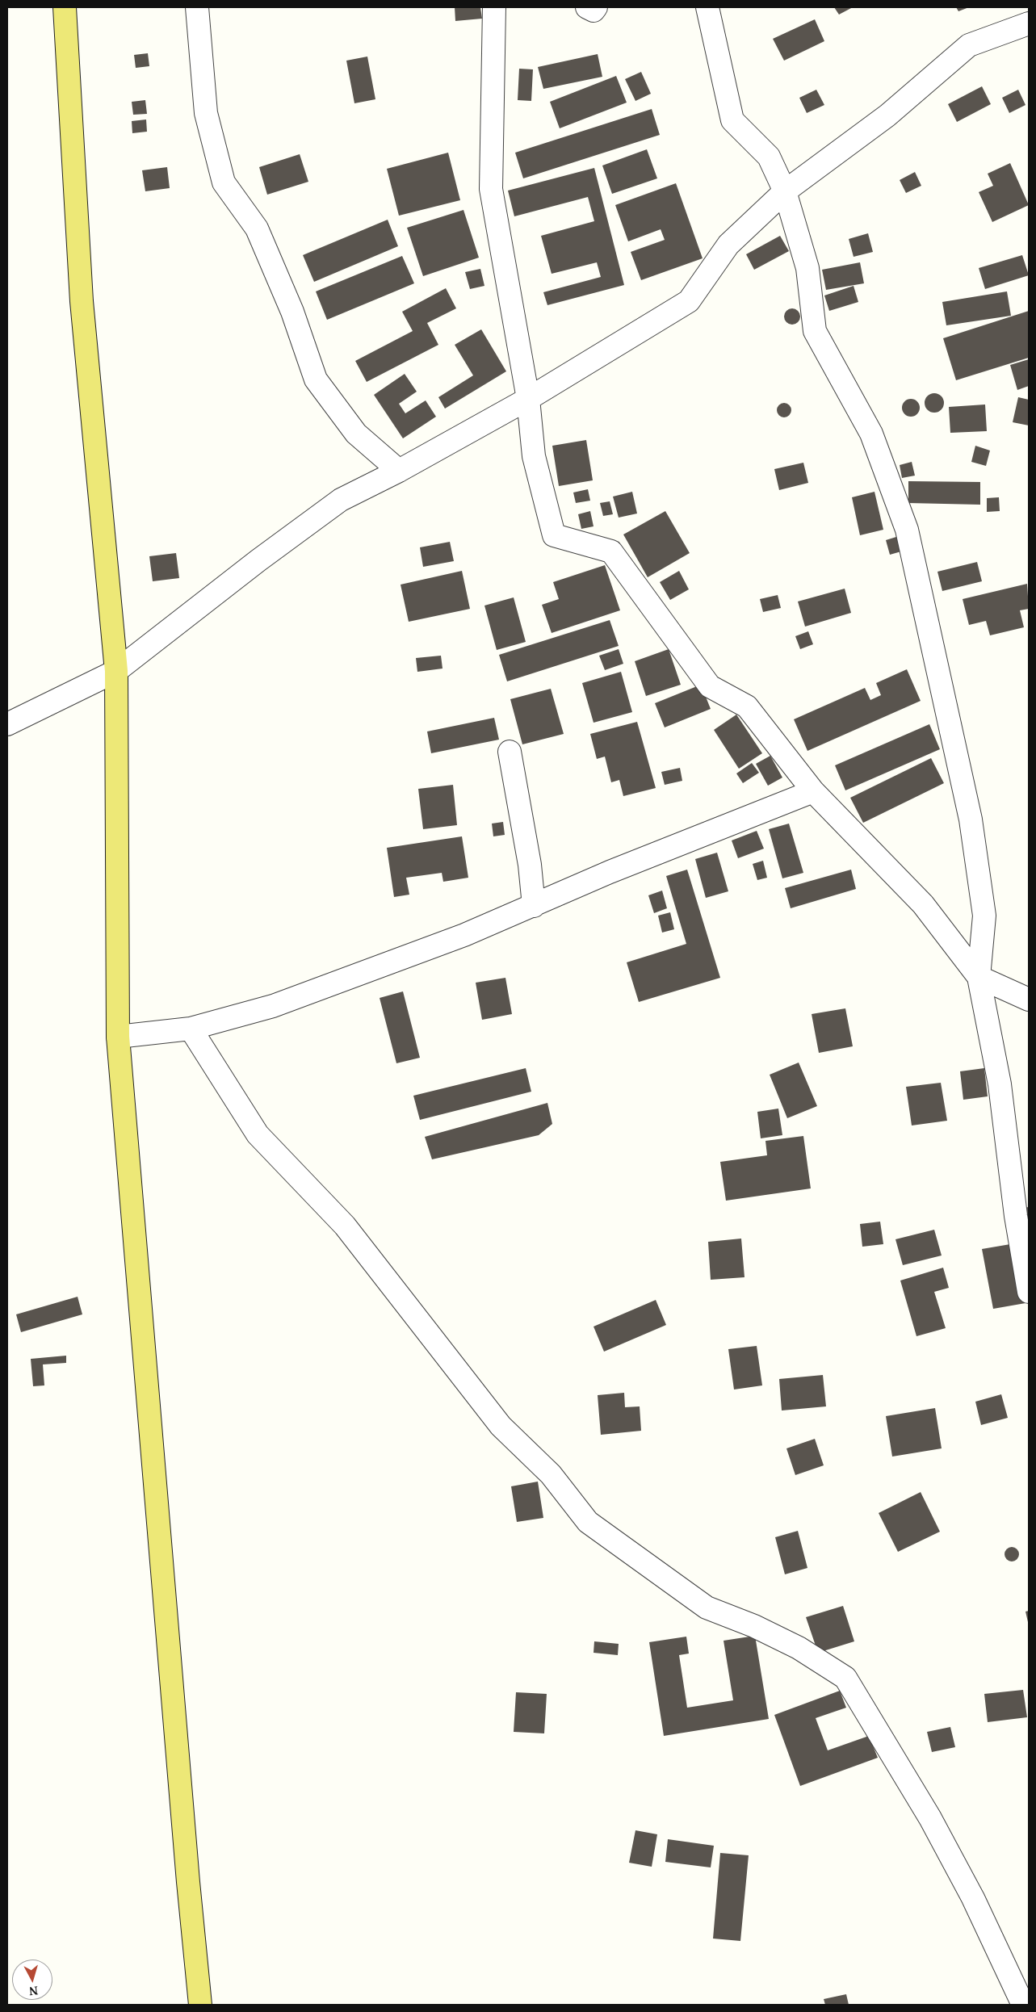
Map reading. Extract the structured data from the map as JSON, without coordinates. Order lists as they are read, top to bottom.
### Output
{
  "north": "bottom"
}
